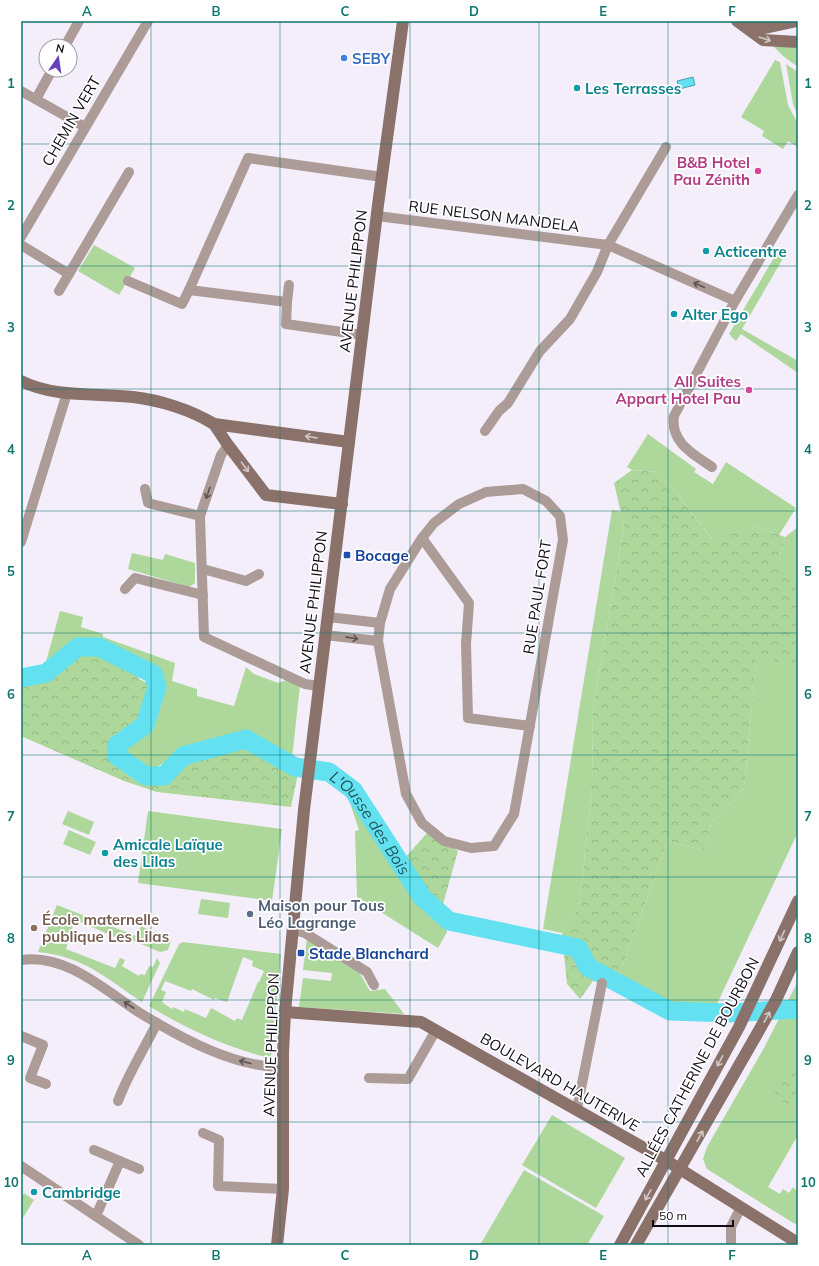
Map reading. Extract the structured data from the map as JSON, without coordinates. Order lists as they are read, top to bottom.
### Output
{
  "streets": {
    "street": [
      "CHEMIN VERT",
      "RUE NELSON MANDELA",
      "AVENUE PHILIPPON",
      "RUE PAUL FORT",
      "ALLÉES CATHERINE DE BOURBON",
      "BOULEVARD HAUTERIVE"
    ]
  },
  "crossings": [
    ["RUE NELSON MANDELA", "AVENUE PHILIPPON"],
    ["AVENUE PHILIPPON", "BOULEVARD HAUTERIVE"],
    ["ALLÉES CATHERINE DE BOURBON", "BOULEVARD HAUTERIVE"]
  ],
  "one_way": ["RUE NELSON MANDELA"],
  "water": ["L'Ousse des Bois"],
  "places": {
    "other": [
      "SEBY",
      "Les Terrasses",
      "B&B Hotel Pau Zénith",
      "Acticentre",
      "Alter Ego",
      "All Suites Appart Hotel Pau",
      "Amicale Laïque des Lilas",
      "Maison pour Tous Léo Lagrange",
      "École maternelle publique Les Lilas",
      "Cambridge"
    ],
    "transit": ["Bocage", "Stade Blanchard"]
  },
  "scale_bar": "50 m",
  "north": "top",
  "grid": {
    "columns": [
      "A",
      "B",
      "C",
      "D",
      "E",
      "F"
    ],
    "rows": [
      "1",
      "2",
      "3",
      "4",
      "5",
      "6",
      "7",
      "8",
      "9",
      "10"
    ]
  }
}
